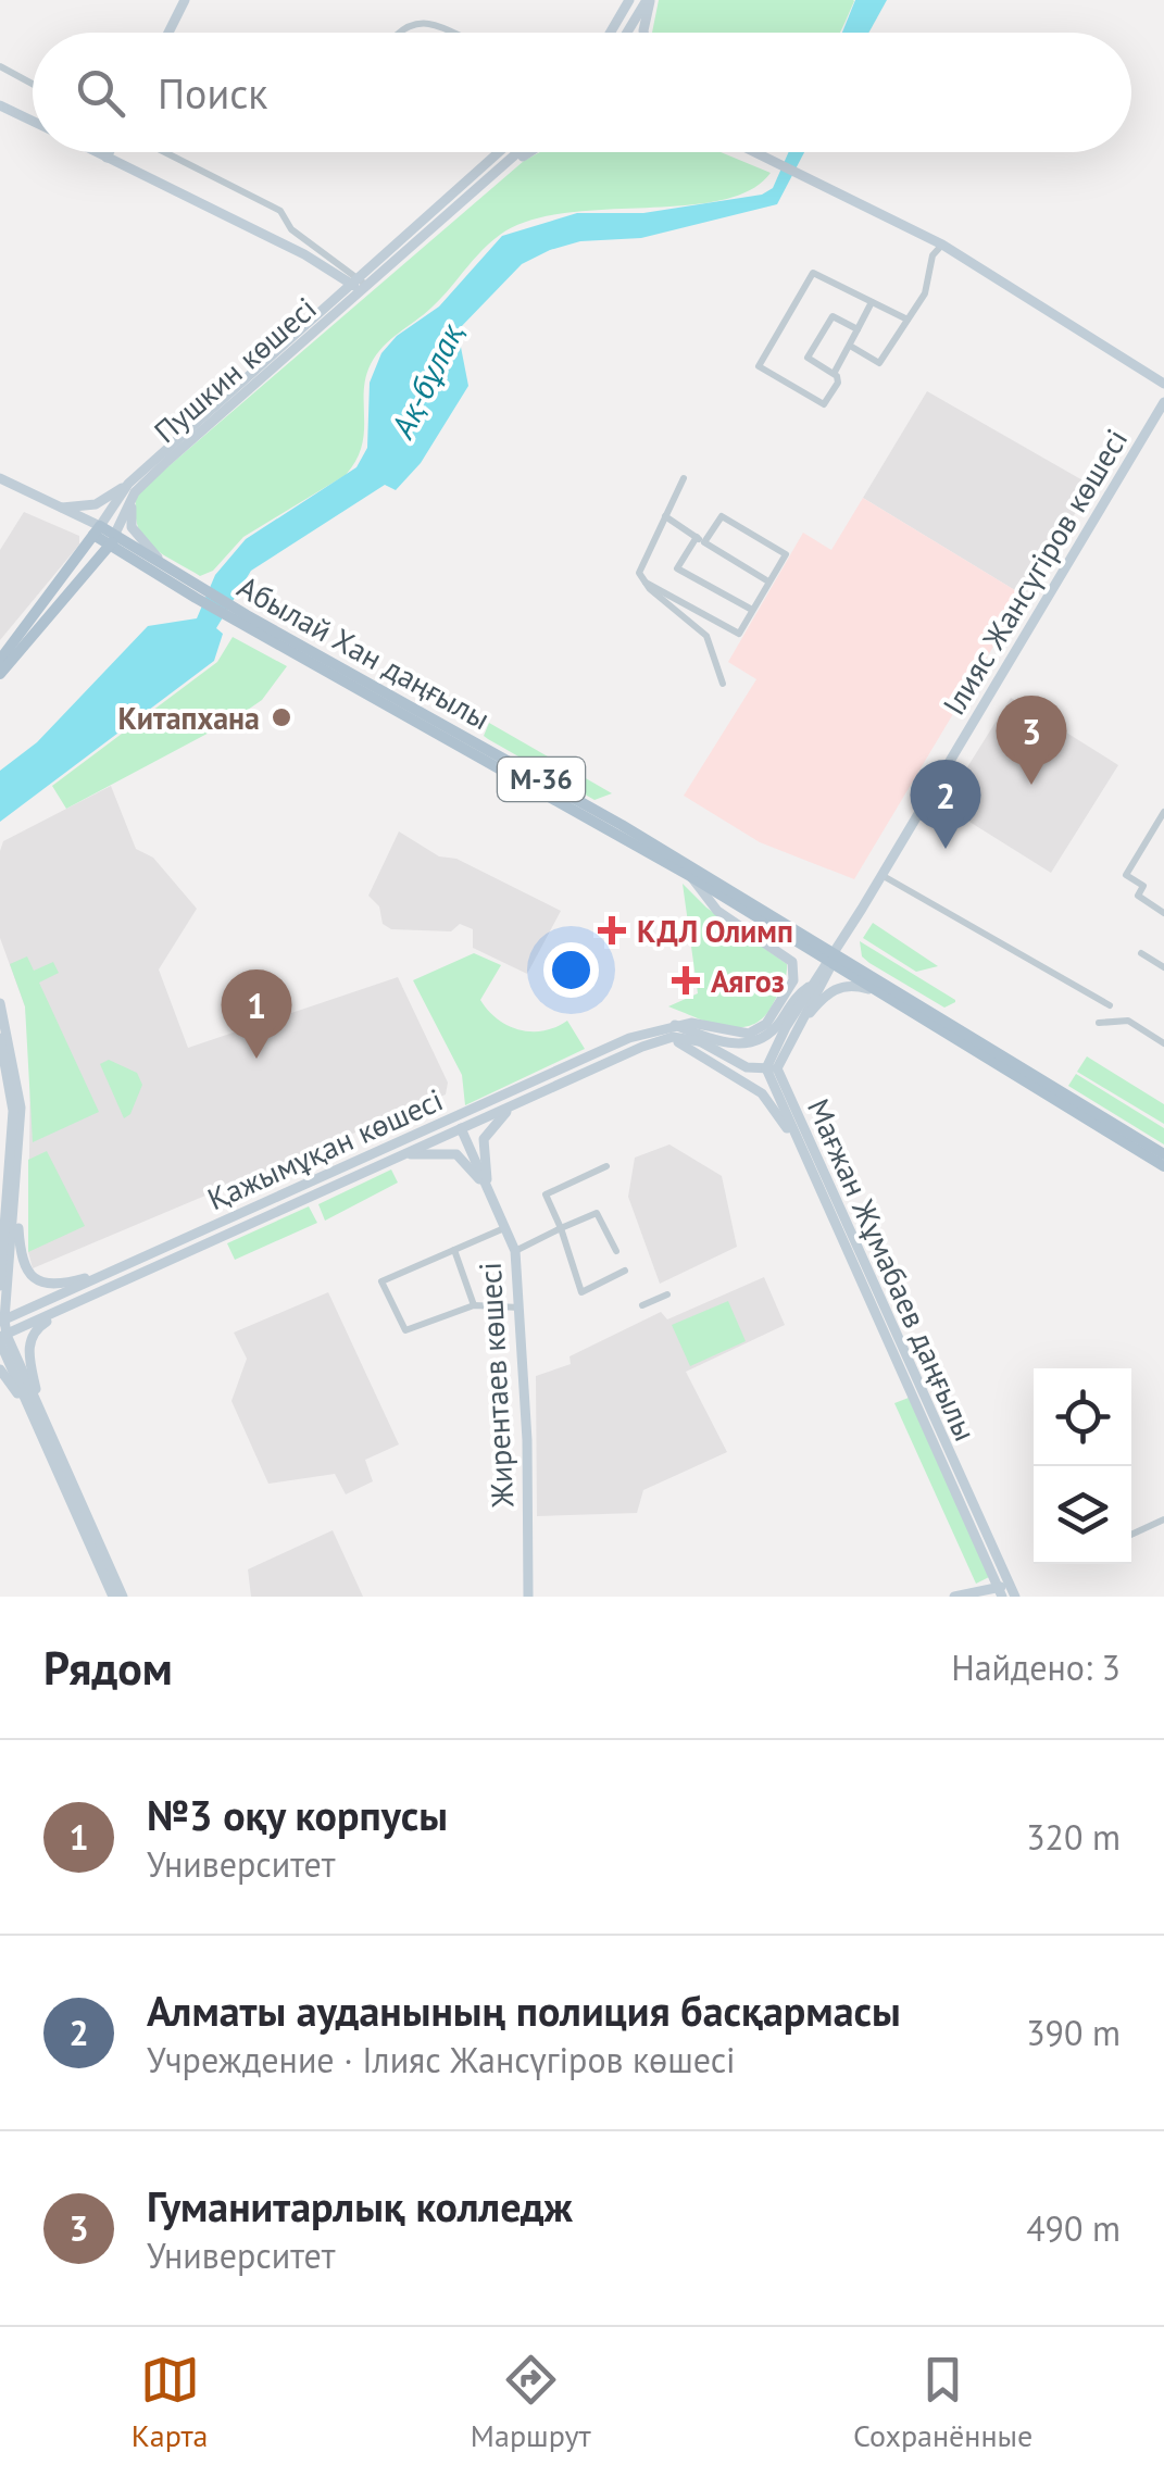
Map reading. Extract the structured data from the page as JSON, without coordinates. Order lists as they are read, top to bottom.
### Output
{
  "streets": {
    "main road": [
      "Пушкин көшесі",
      "Ілияс Жансүгіров көшесі",
      "Абылай Хан даңғылы",
      "M-36",
      "Қажымұқан көшесі",
      "Мағжан Жұмабаев даңғылы",
      "Жирентаев көшесі"
    ]
  },
  "crossings": [
    ["Пушкин көшесі", "Абылай Хан даңғылы"],
    ["Ілияс Жансүгіров көшесі", "Абылай Хан даңғылы"],
    ["Қажымұқан көшесі", "Жирентаев көшесі"]
  ],
  "water": ["Ақ-бұлақ"],
  "places": {
    "other": ["Китапхана"],
    "health": ["КДЛ Олимп", "Аягоз"]
  },
  "page": {
    "search": "Поиск",
    "pins": ["3", "2", "1"],
    "heading": ["Рядом", "Найдено: 3"],
    "list": [
      {
        "mark": "1",
        "name": "№3 оқу корпусы",
        "note": "Университет",
        "value": "320 m"
      },
      {
        "mark": "2",
        "name": "Алматы ауданының полиция басқармасы",
        "note": "Учреждение · Ілияс Жансүгіров көшесі",
        "value": "390 m"
      },
      {
        "mark": "3",
        "name": "Гуманитарлық колледж",
        "note": "Университет",
        "value": "490 m"
      }
    ],
    "nav": ["Карта", "Маршрут", "Сохранённые"]
  }
}
